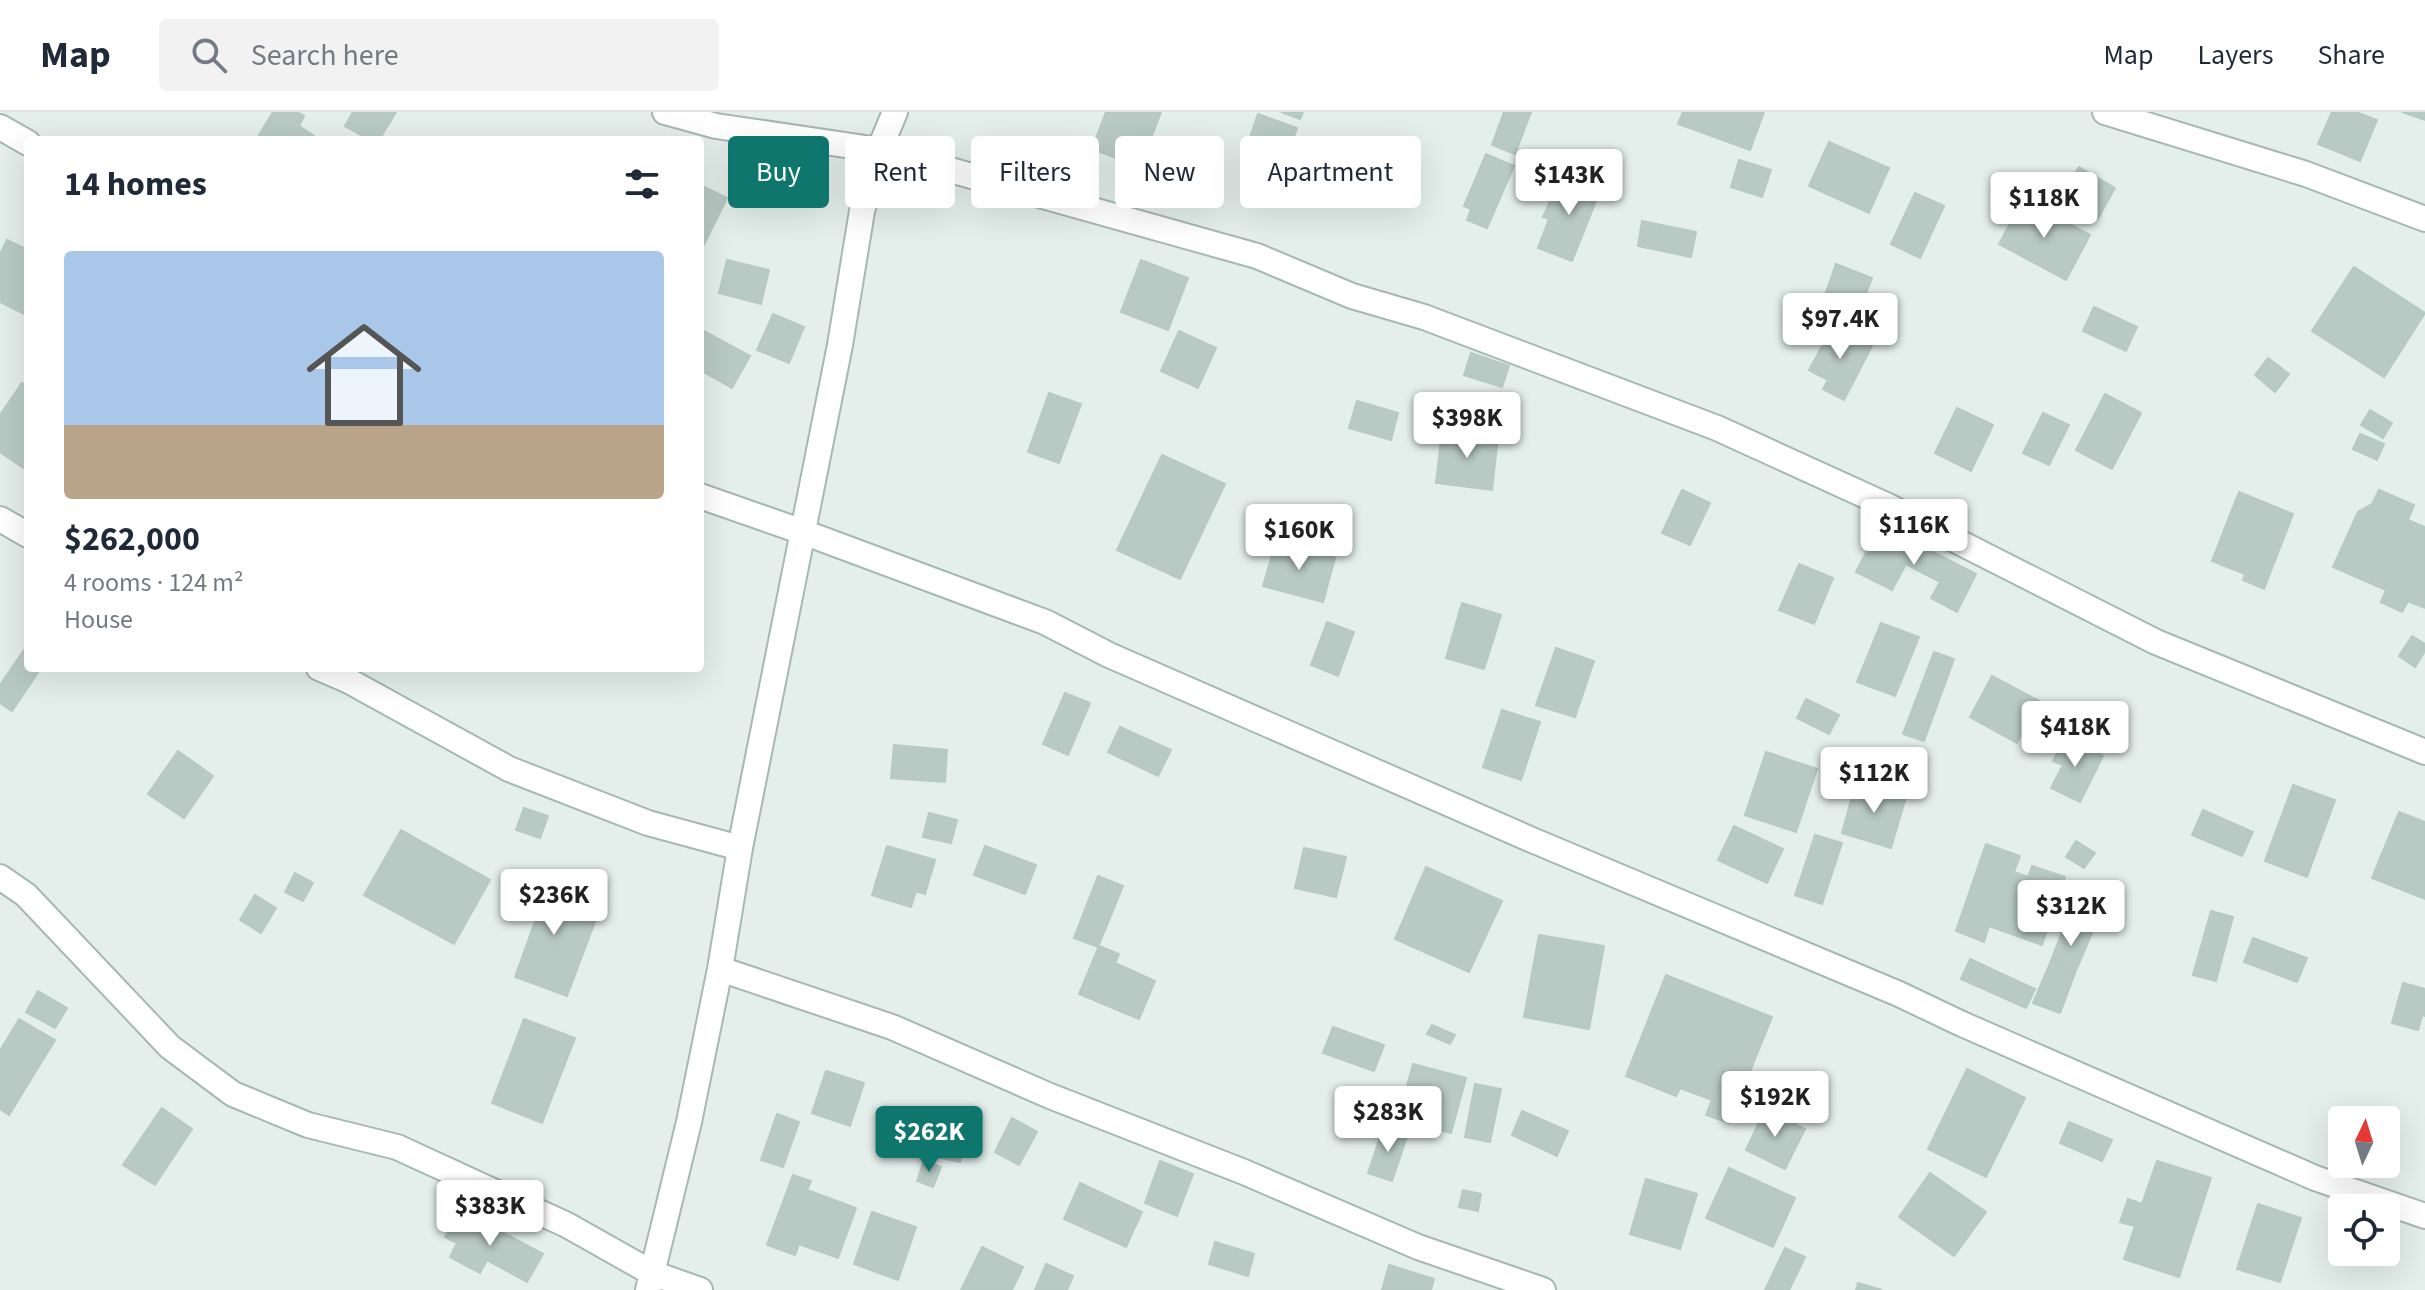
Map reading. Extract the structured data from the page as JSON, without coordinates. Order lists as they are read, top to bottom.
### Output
{
  "north": "top",
  "page": {
    "header": "Map",
    "search": "Search here",
    "nav": ["Map", "Layers", "Share"],
    "chip": [
      "Buy",
      "Rent",
      "Filters",
      "New",
      "Apartment"
    ],
    "heading": "14 homes",
    "price": [
      "$143K",
      "$118K",
      "$97.4K",
      "$398K",
      "$116K",
      "$160K",
      "$418K",
      "$112K",
      "$236K",
      "$312K",
      "$192K",
      "$283K",
      "$262K",
      "$383K"
    ],
    "list": [
      {
        "name": "$262,000",
        "note": "4 rooms · 124 m² · House"
      }
    ]
  }
}
